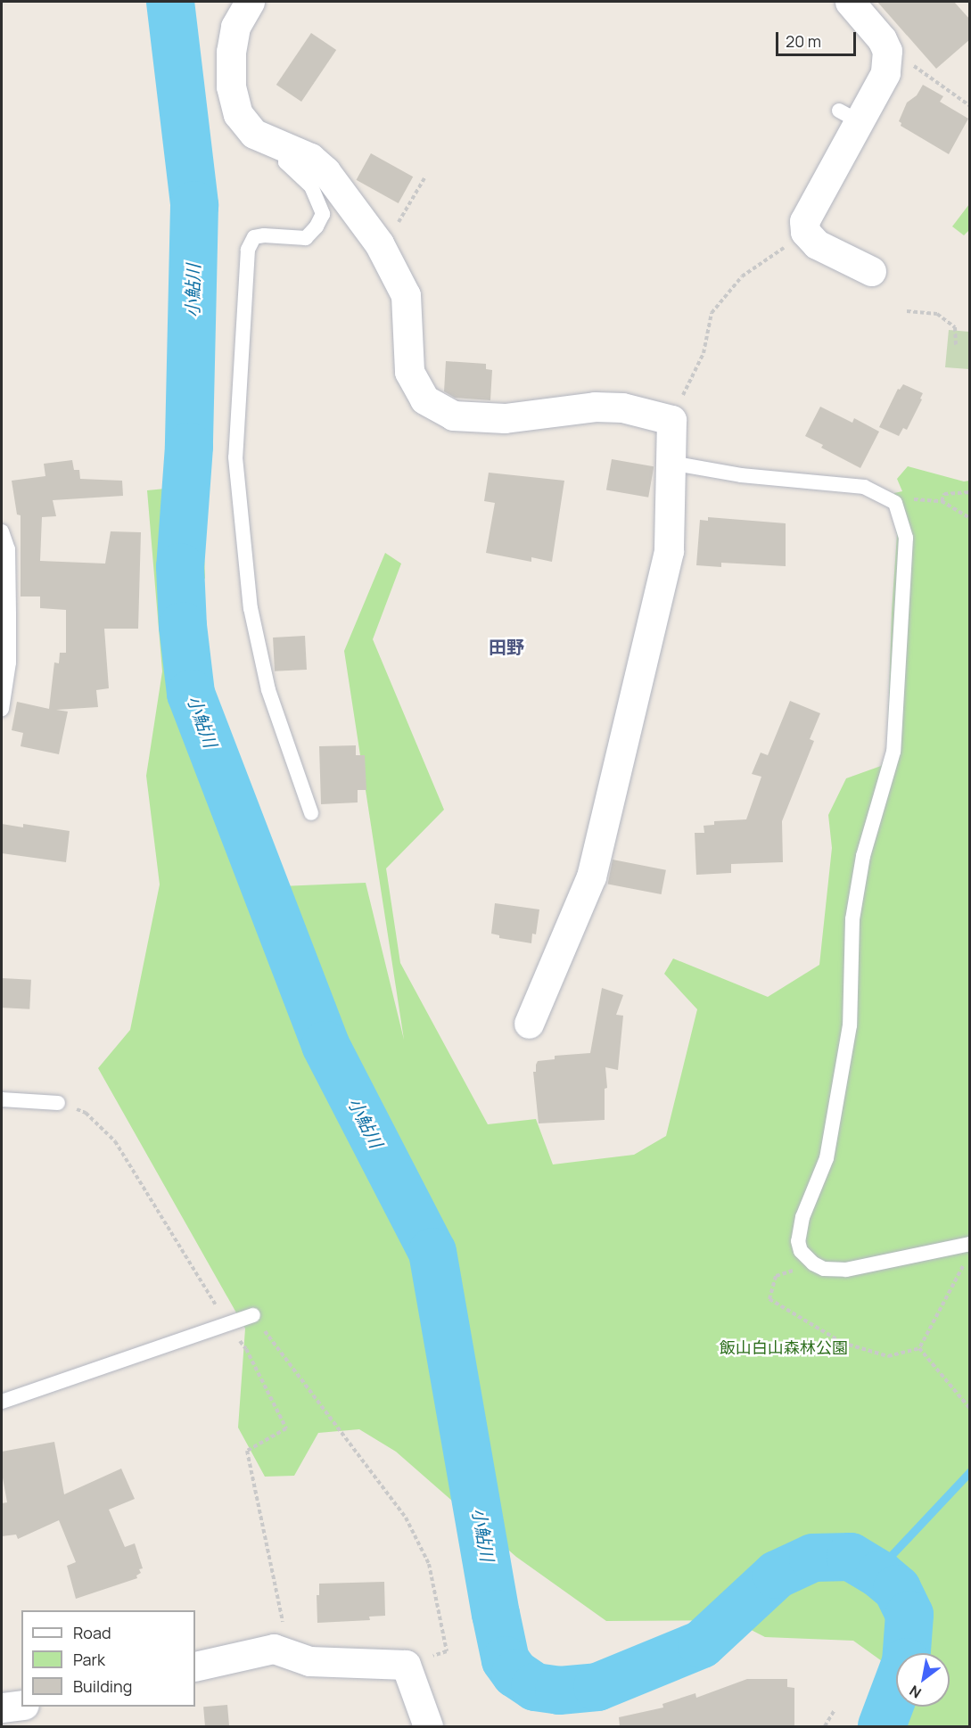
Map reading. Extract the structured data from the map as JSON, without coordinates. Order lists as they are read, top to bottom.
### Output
{
  "districts": ["田野"],
  "water": ["小鮎川"],
  "parks": ["飯山白山森林公園"],
  "legend": ["Road", "Park", "Building"],
  "scale_bar": "20 m",
  "north": "bottom left"
}
